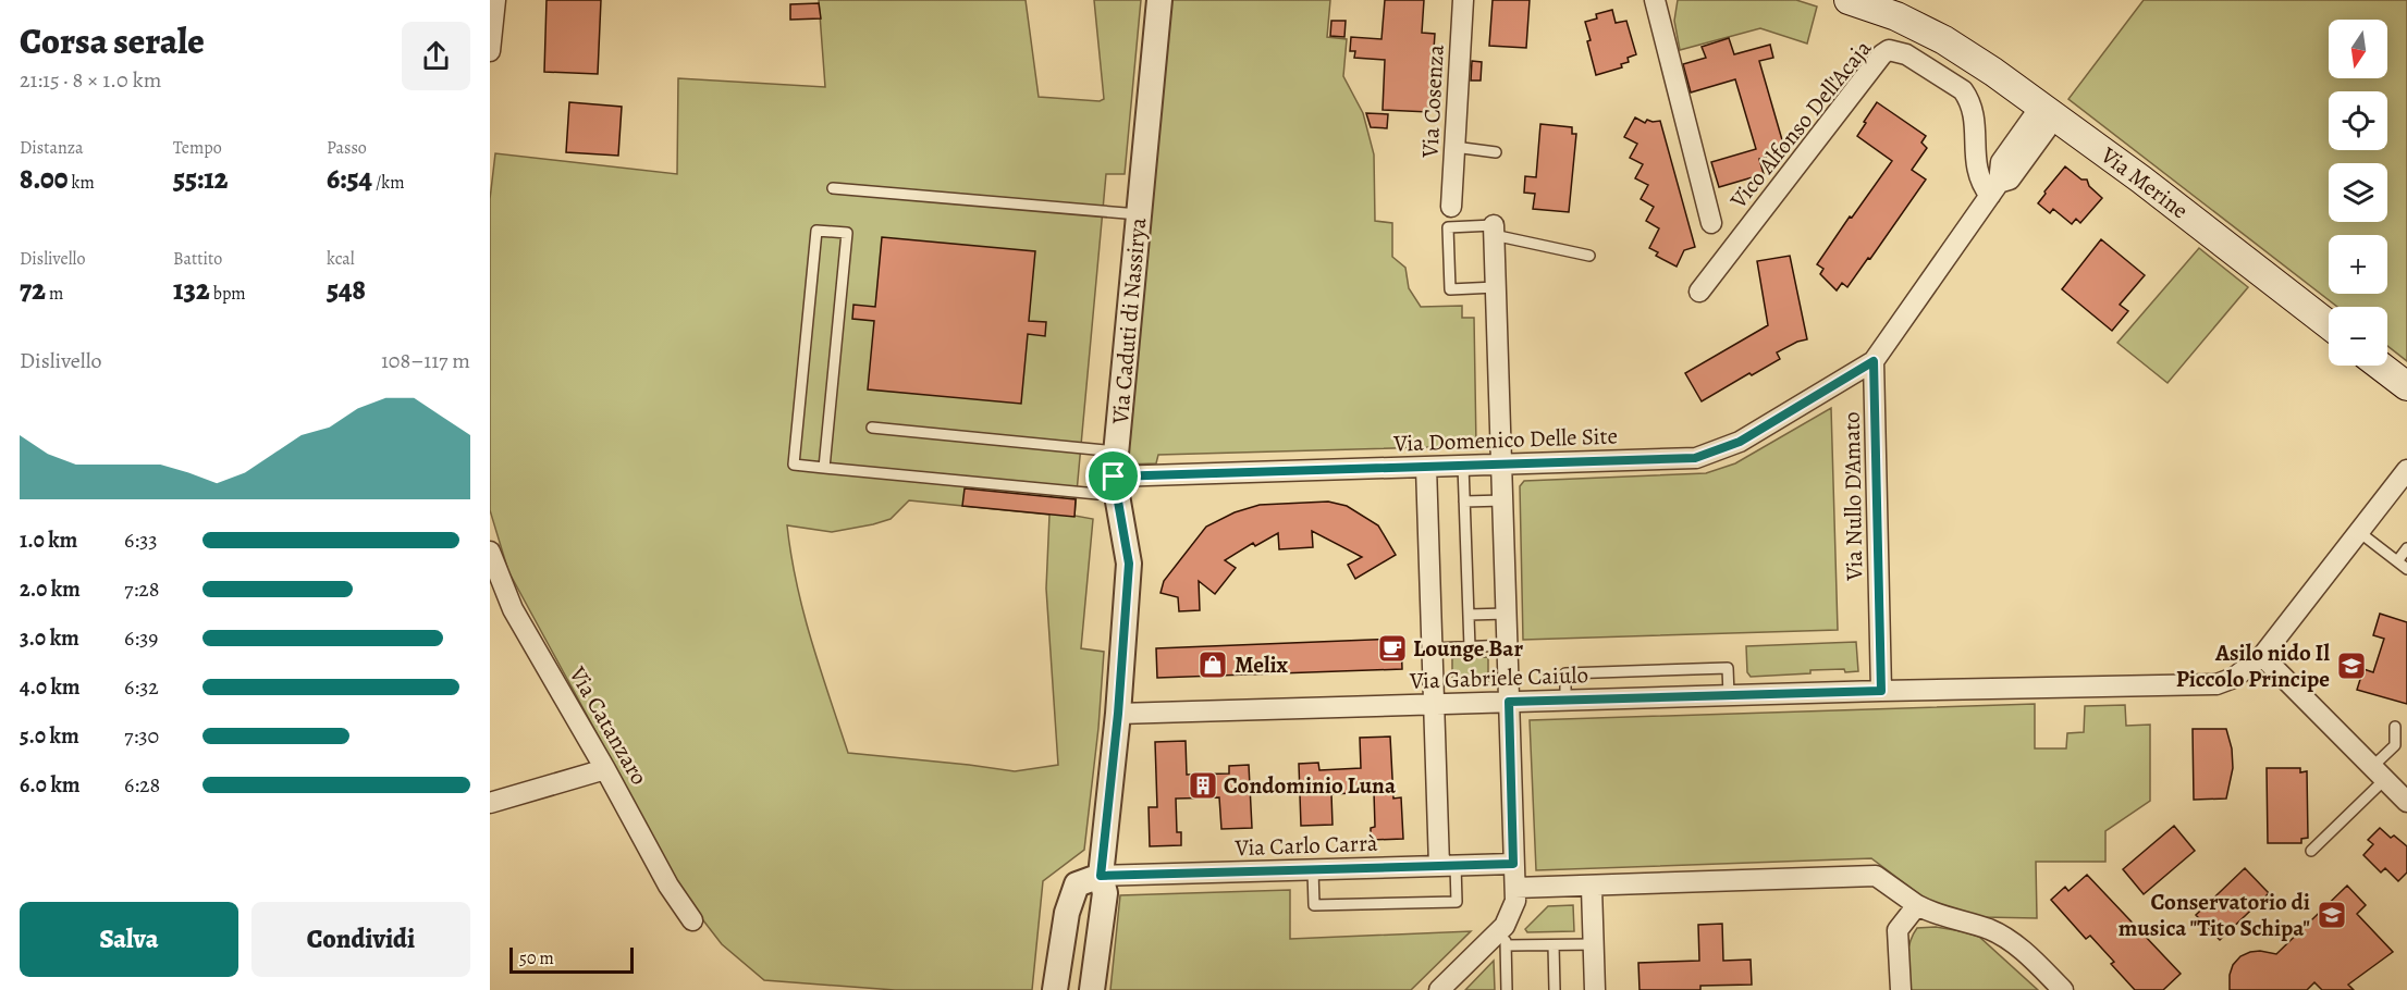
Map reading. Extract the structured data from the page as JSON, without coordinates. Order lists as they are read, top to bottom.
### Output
{
  "streets": {
    "main road": ["Via Merine"],
    "street": [
      "Via Cosenza",
      "Vico Alfonso Dell'Acaja",
      "Via Caduti di Nassirya",
      "Via Domenico Delle Site",
      "Via Nullo D'Amato",
      "Via Gabriele Caiulo",
      "Via Catanzaro",
      "Via Carlo Carrà"
    ]
  },
  "crossings": [
    ["Via Caduti di Nassirya", "Via Domenico Delle Site"],
    ["Via Caduti di Nassirya", "Via Gabriele Caiulo"],
    ["Via Caduti di Nassirya", "Via Carlo Carrà"],
    ["Via Domenico Delle Site", "Via Nullo D'Amato"],
    ["Via Nullo D'Amato", "Via Gabriele Caiulo"]
  ],
  "places": {
    "cafe": ["Lounge Bar"],
    "shop": ["Melix"],
    "school or university": ["Asilo nido Il Piccolo Principe", "Conservatorio di musica \"Tito Schipa\""],
    "building": ["Condominio Luna"]
  },
  "scale_bar": "50 m",
  "north": "bottom",
  "page": {
    "heading": ["Corsa serale", "21:15 · 8 × 1.0 km"],
    "map_buttons": ["+", "−"],
    "stats": [
      ["Distanza", "8.00 km"],
      ["Tempo", "55:12"],
      ["Passo", "6:54 /km"],
      ["Dislivello", "72 m"],
      ["Battito", "132 bpm"],
      ["kcal", "548"]
    ],
    "chart": ["Dislivello", "108–117 m"],
    "list": [
      {
        "name": "1.0 km",
        "note": "6:33"
      },
      {
        "name": "2.0 km",
        "note": "7:28"
      },
      {
        "name": "3.0 km",
        "note": "6:39"
      },
      {
        "name": "4.0 km",
        "note": "6:32"
      },
      {
        "name": "5.0 km",
        "note": "7:30"
      },
      {
        "name": "6.0 km",
        "note": "6:28"
      }
    ],
    "buttons": ["Salva", "Condividi"],
    "scale": "50 m"
  }
}
